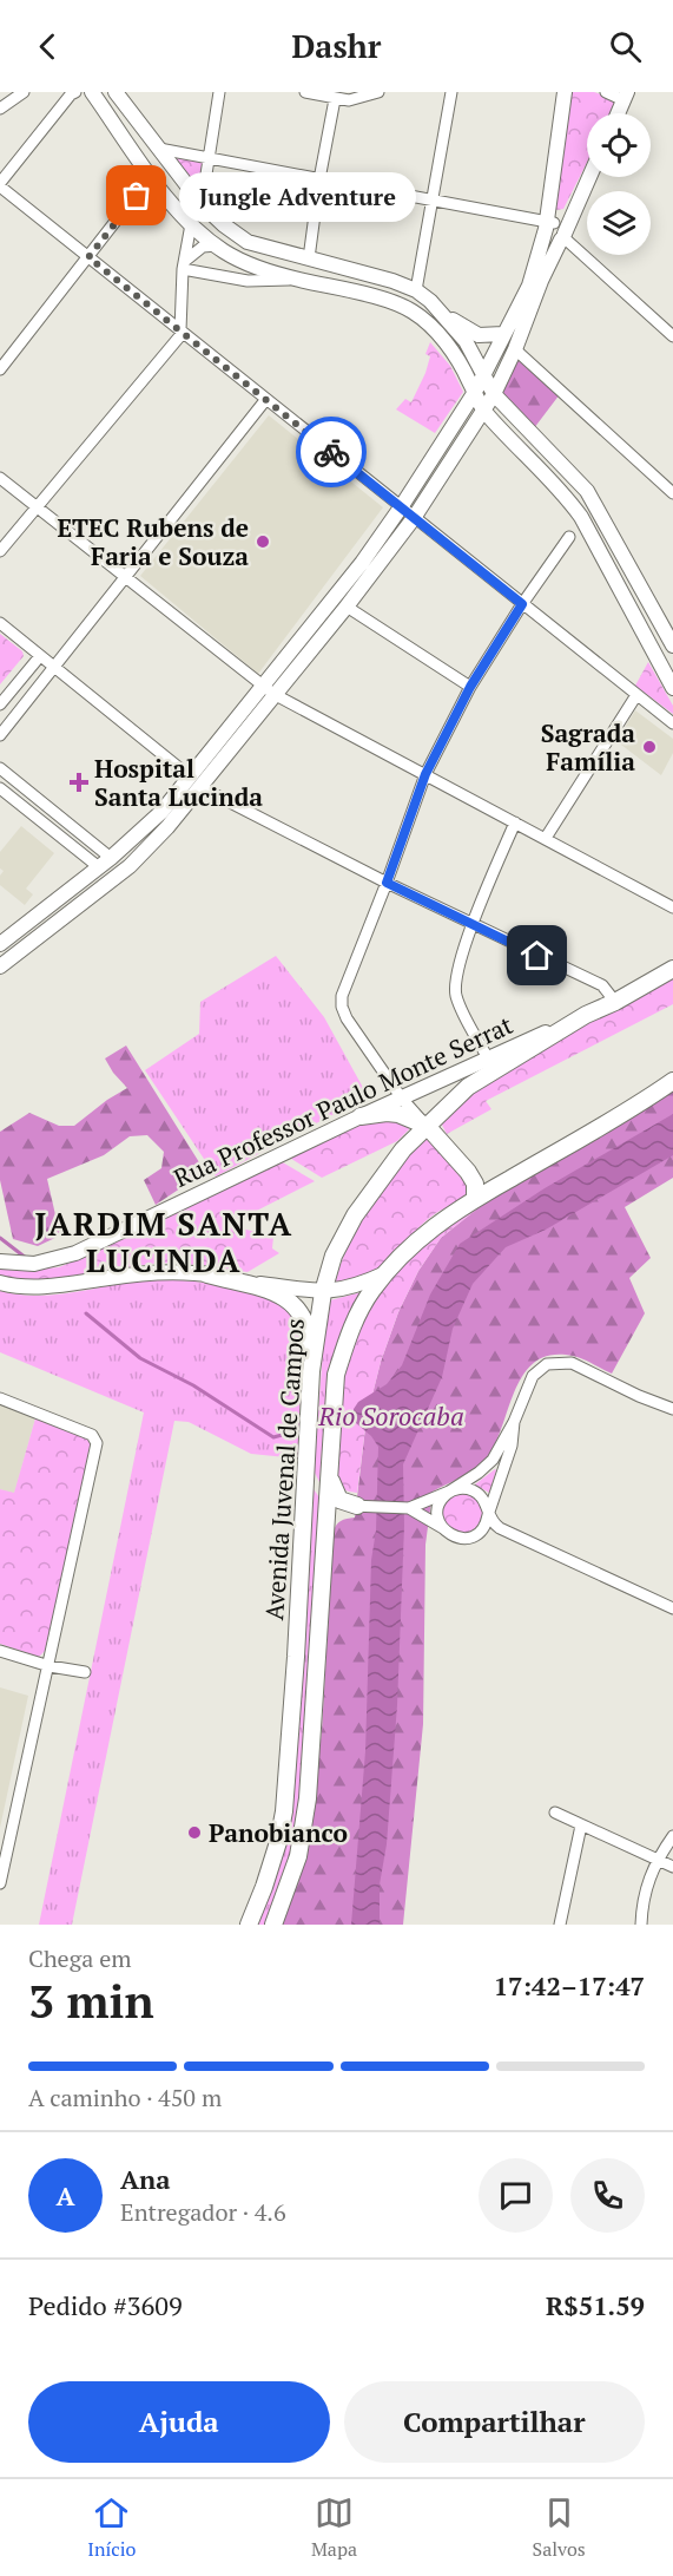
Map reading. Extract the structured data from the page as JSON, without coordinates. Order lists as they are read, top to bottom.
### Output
{
  "streets": {
    "highway": ["Avenida Juvenal de Campos"],
    "main road": ["Rua Professor Paulo Monte Serrat"]
  },
  "crossings": [
    ["Rua Professor Paulo Monte Serrat", "Avenida Juvenal de Campos"]
  ],
  "districts": ["JARDIM SANTA LUCINDA"],
  "water": ["Rio Sorocaba"],
  "places": {
    "other": [
      "Jungle Adventure",
      "ETEC Rubens de Faria e Souza",
      "Sagrada Família",
      "Panobianco"
    ],
    "health": ["Hospital Santa Lucinda"]
  },
  "page": {
    "header": "Dashr",
    "bubble": "Jungle Adventure",
    "heading": ["3 min", "Chega em", "17:42–17:47"],
    "panel": [
      "Ana",
      "Entregador · 4.6",
      "Pedido #3609",
      "R$51.59"
    ],
    "bar": "A caminho · 450 m",
    "round": "A",
    "buttons": ["Ajuda", "Compartilhar"],
    "tabs": ["Início", "Mapa", "Salvos"]
  }
}
